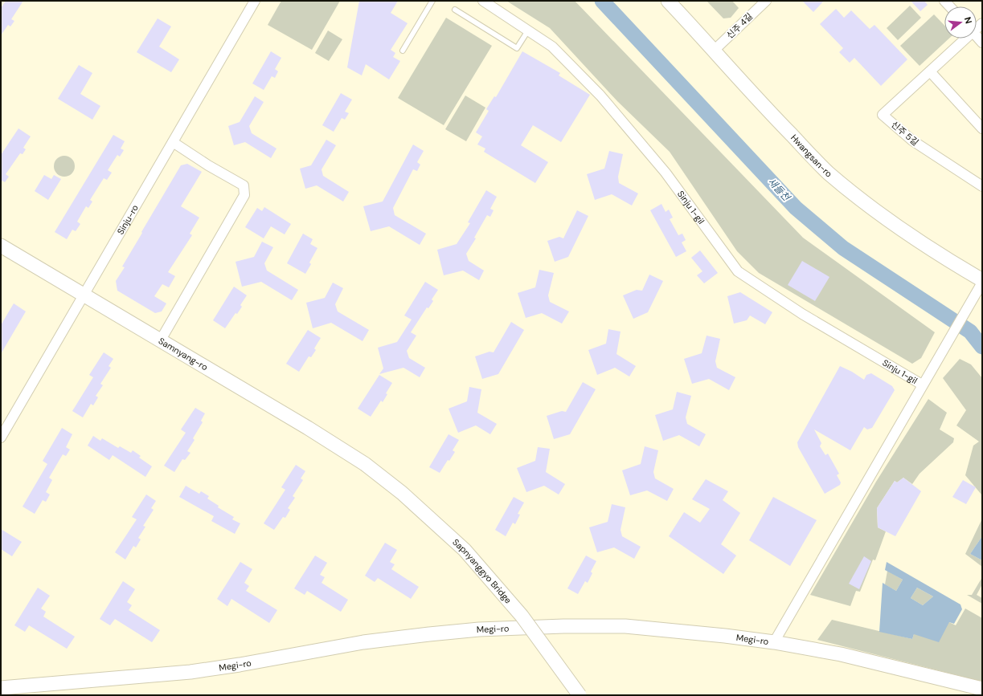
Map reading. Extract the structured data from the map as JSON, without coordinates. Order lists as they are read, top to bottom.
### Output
{
  "streets": {
    "street": [
      "신주 4길",
      "신주 5길",
      "Hwangsan-ro",
      "Sinju 1-gil",
      "Sinju-ro",
      "Samnyang-ro",
      "Sapnyanggyo Bridge",
      "Megi-ro"
    ]
  },
  "crossings": [
    ["신주 4길", "Hwangsan-ro"],
    ["Sinju-ro", "Samnyang-ro"],
    ["Samnyang-ro", "Sapnyanggyo Bridge"]
  ],
  "water": ["새들천"],
  "north": "right"
}
